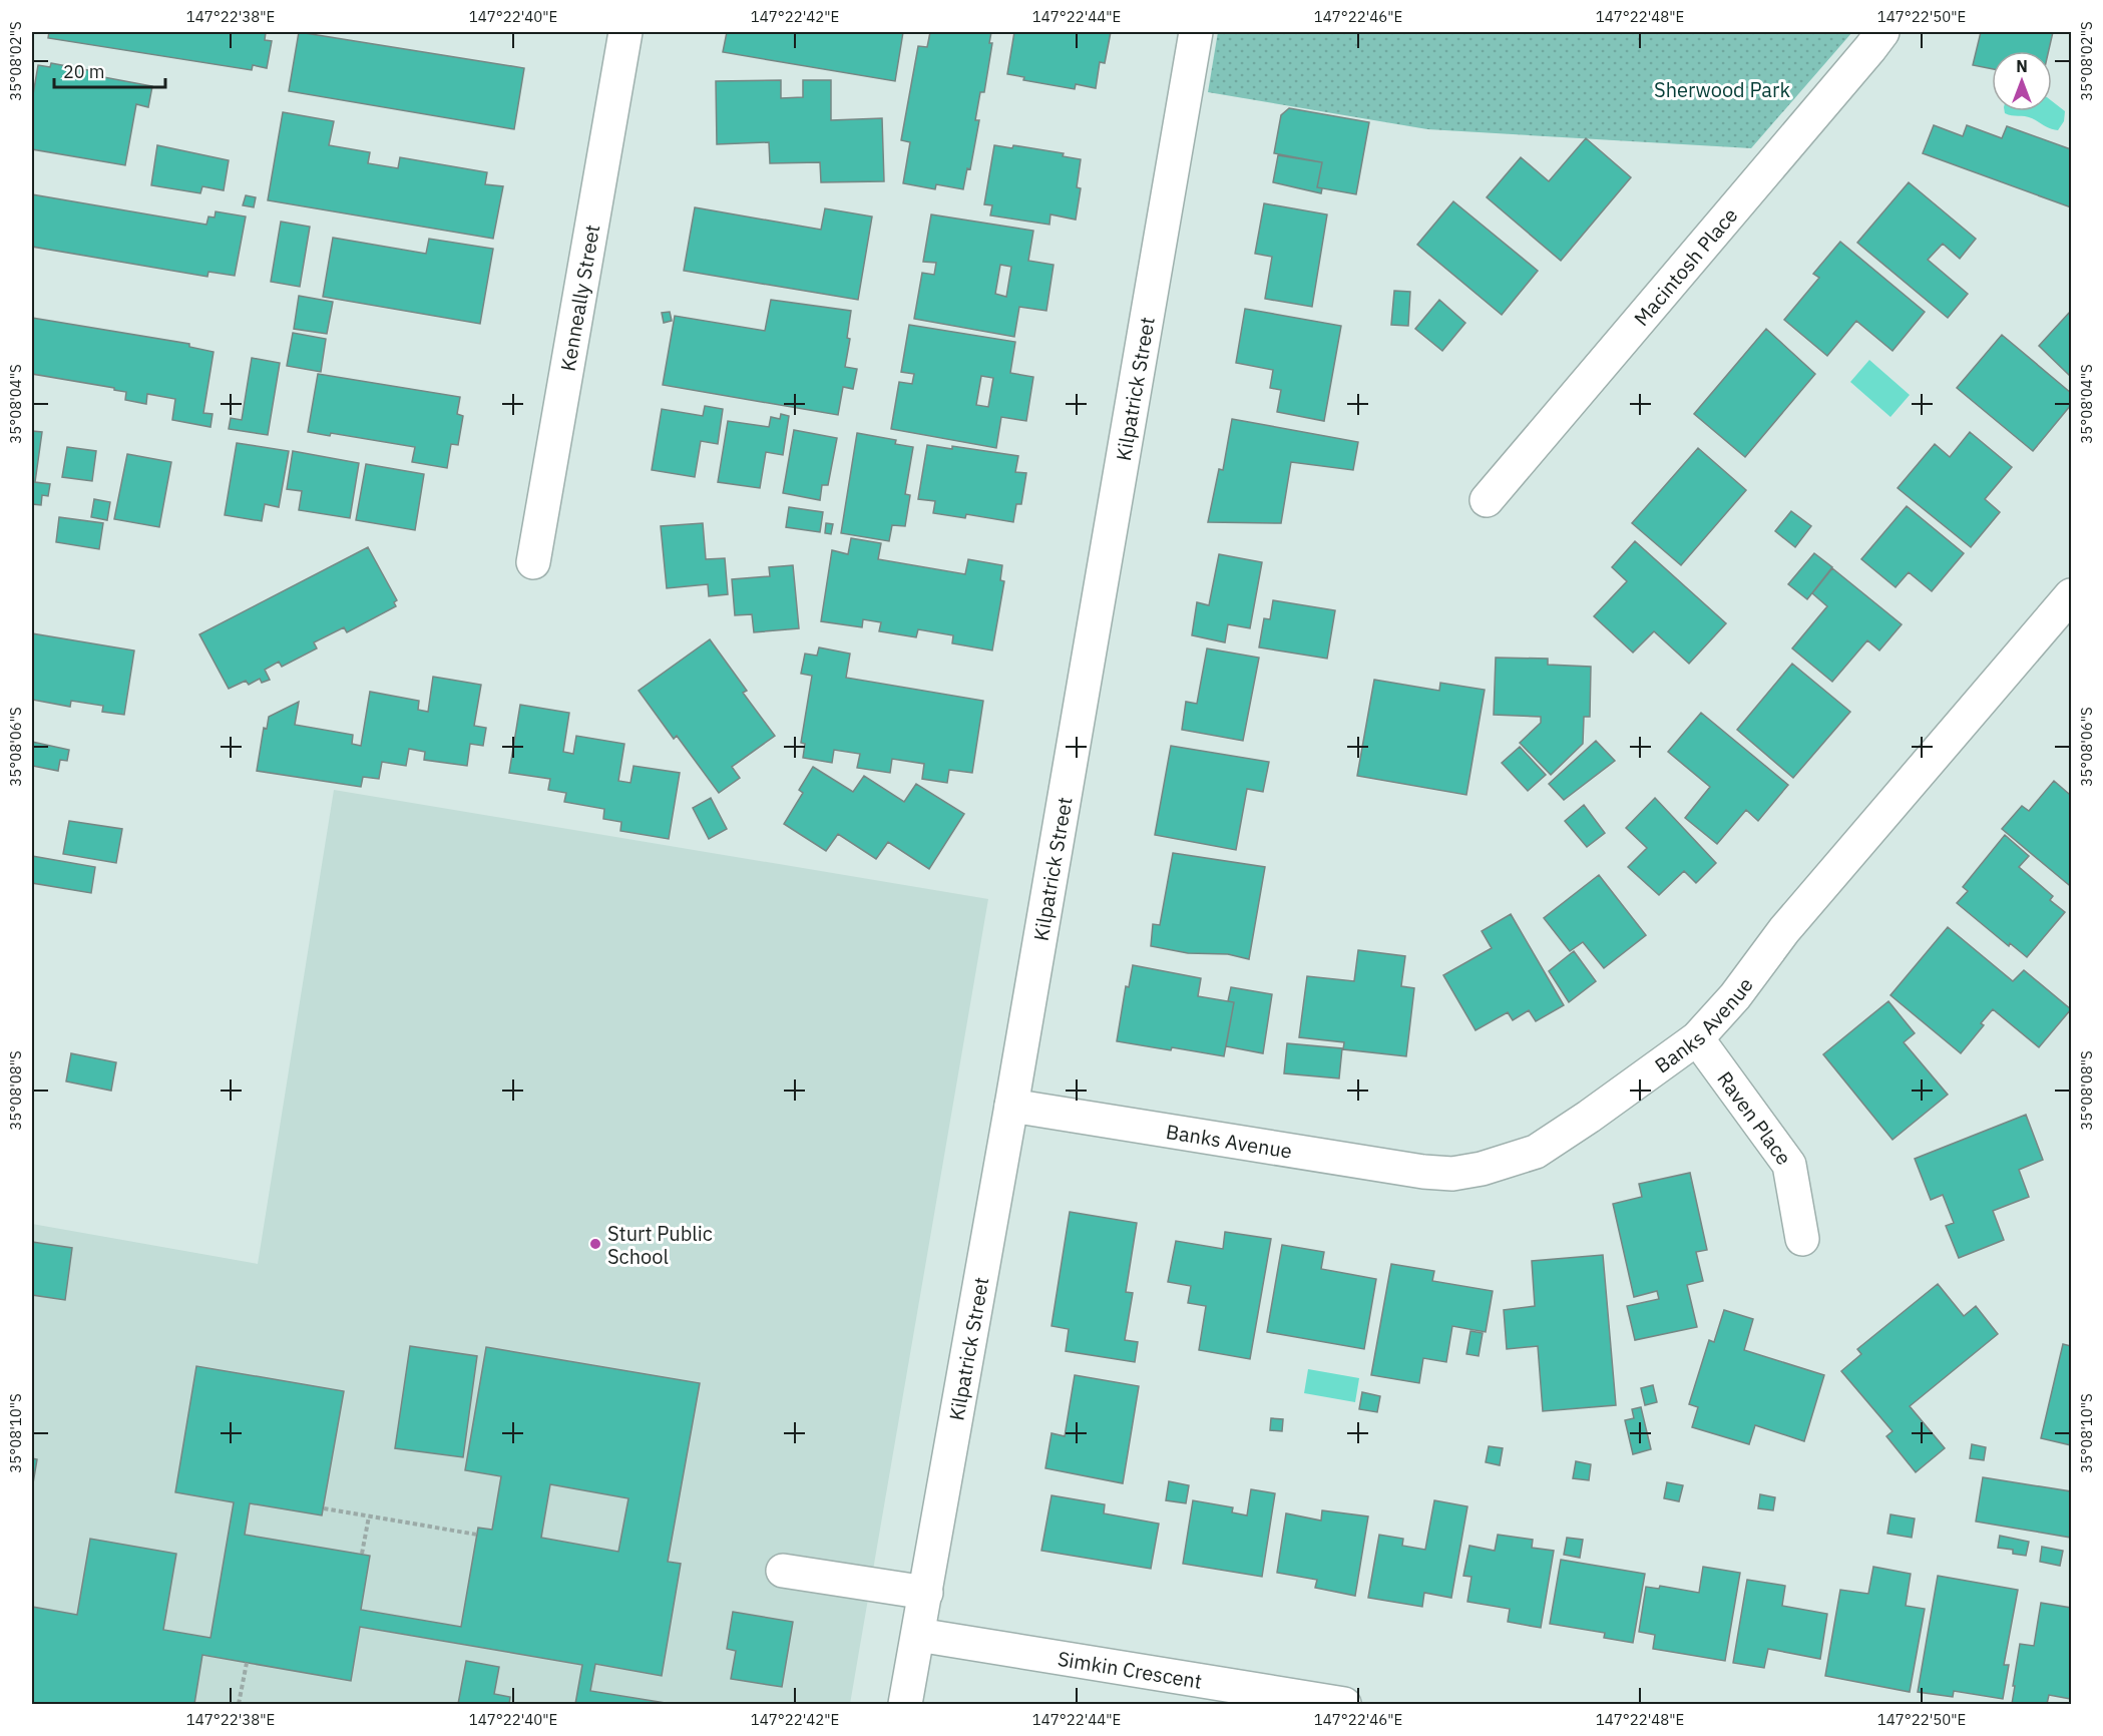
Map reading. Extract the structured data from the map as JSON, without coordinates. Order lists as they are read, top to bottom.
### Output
{
  "streets": {
    "street": [
      "Macintosh Place",
      "Kenneally Street",
      "Kilpatrick Street",
      "Banks Avenue",
      "Raven Place",
      "Simkin Crescent"
    ]
  },
  "crossings": [
    ["Kilpatrick Street", "Banks Avenue"],
    ["Kilpatrick Street", "Simkin Crescent"],
    ["Banks Avenue", "Raven Place"]
  ],
  "parks": ["Sherwood Park"],
  "places": ["Sturt Public School"],
  "scale_bar": "20 m",
  "north": "top",
  "coordinates": [
    "147°22'38\"E",
    "147°22'40\"E",
    "147°22'42\"E",
    "147°22'44\"E",
    "147°22'46\"E",
    "147°22'48\"E",
    "147°22'50\"E",
    "35°08'02\"S",
    "35°08'04\"S",
    "35°08'06\"S",
    "35°08'08\"S",
    "35°08'10\"S"
  ]
}
